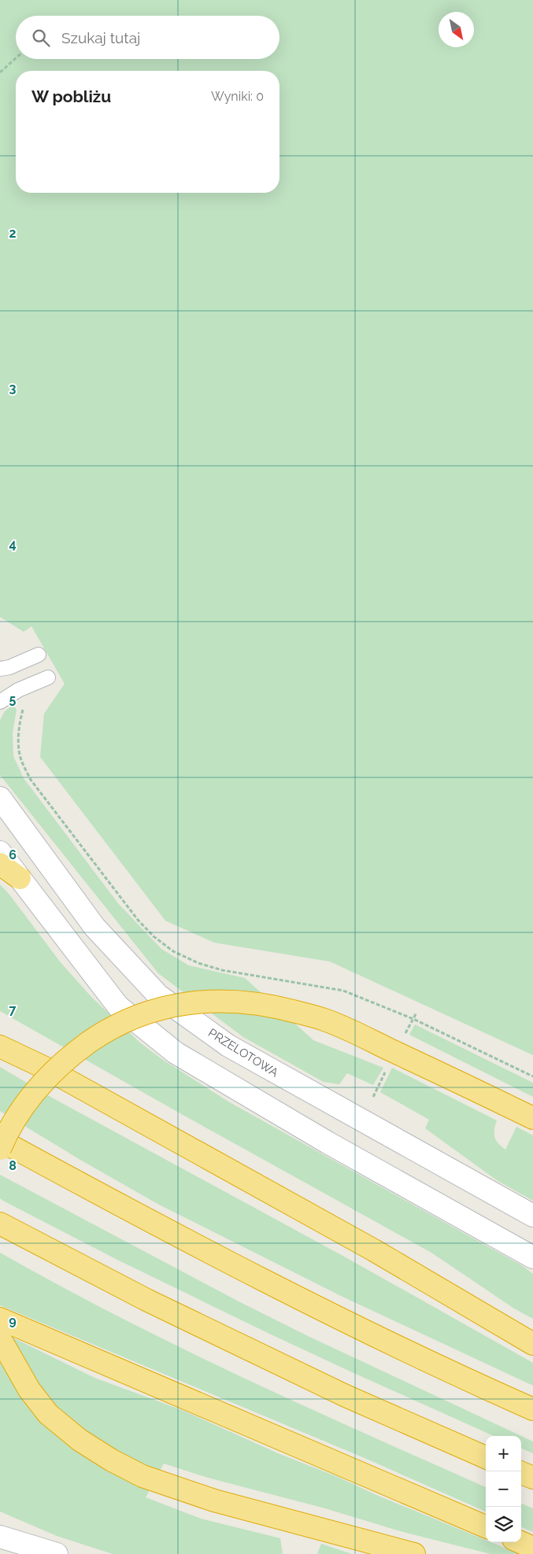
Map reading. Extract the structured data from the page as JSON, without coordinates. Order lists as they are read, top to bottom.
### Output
{
  "streets": {
    "street": ["PRZELOTOWA"]
  },
  "north": "bottom right",
  "page": {
    "search": "Szukaj tutaj",
    "heading": ["W pobliżu", "Wyniki: 0"],
    "map_buttons": ["+", "−"]
  },
  "grid": {
    "rows": [
      "2",
      "3",
      "4",
      "5",
      "6",
      "7",
      "8",
      "9"
    ]
  }
}
